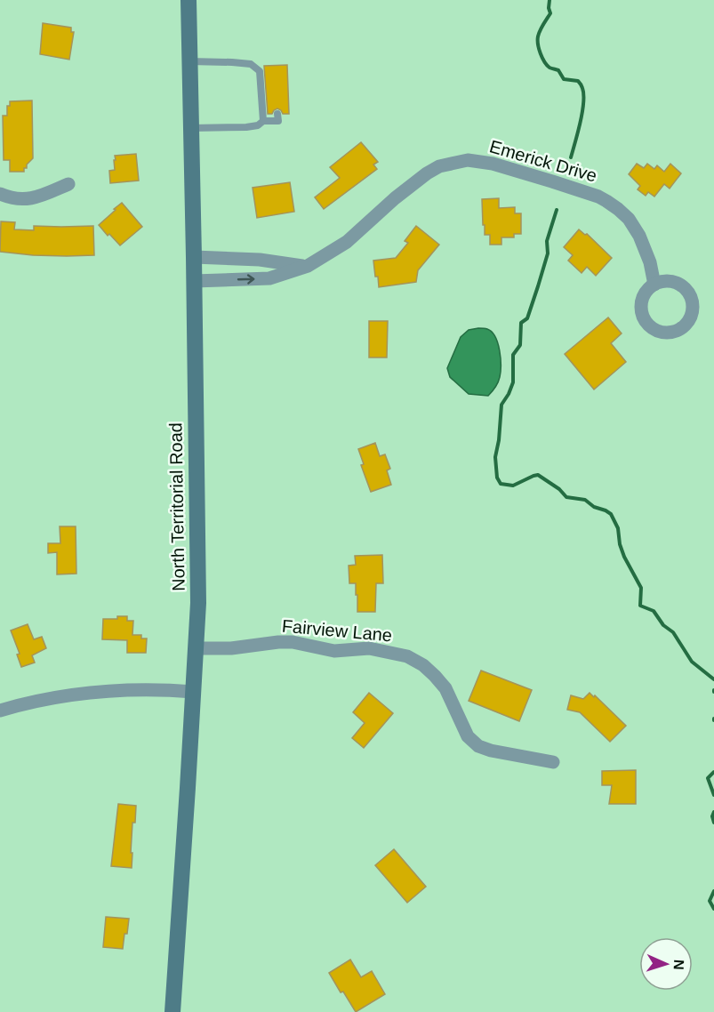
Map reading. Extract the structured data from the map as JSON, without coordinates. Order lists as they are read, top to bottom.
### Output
{
  "streets": {
    "main road": ["North Territorial Road"],
    "street": ["Emerick Drive", "Fairview Lane"]
  },
  "crossings": [
    ["Emerick Drive", "North Territorial Road"],
    ["North Territorial Road", "Fairview Lane"]
  ],
  "north": "right"
}
